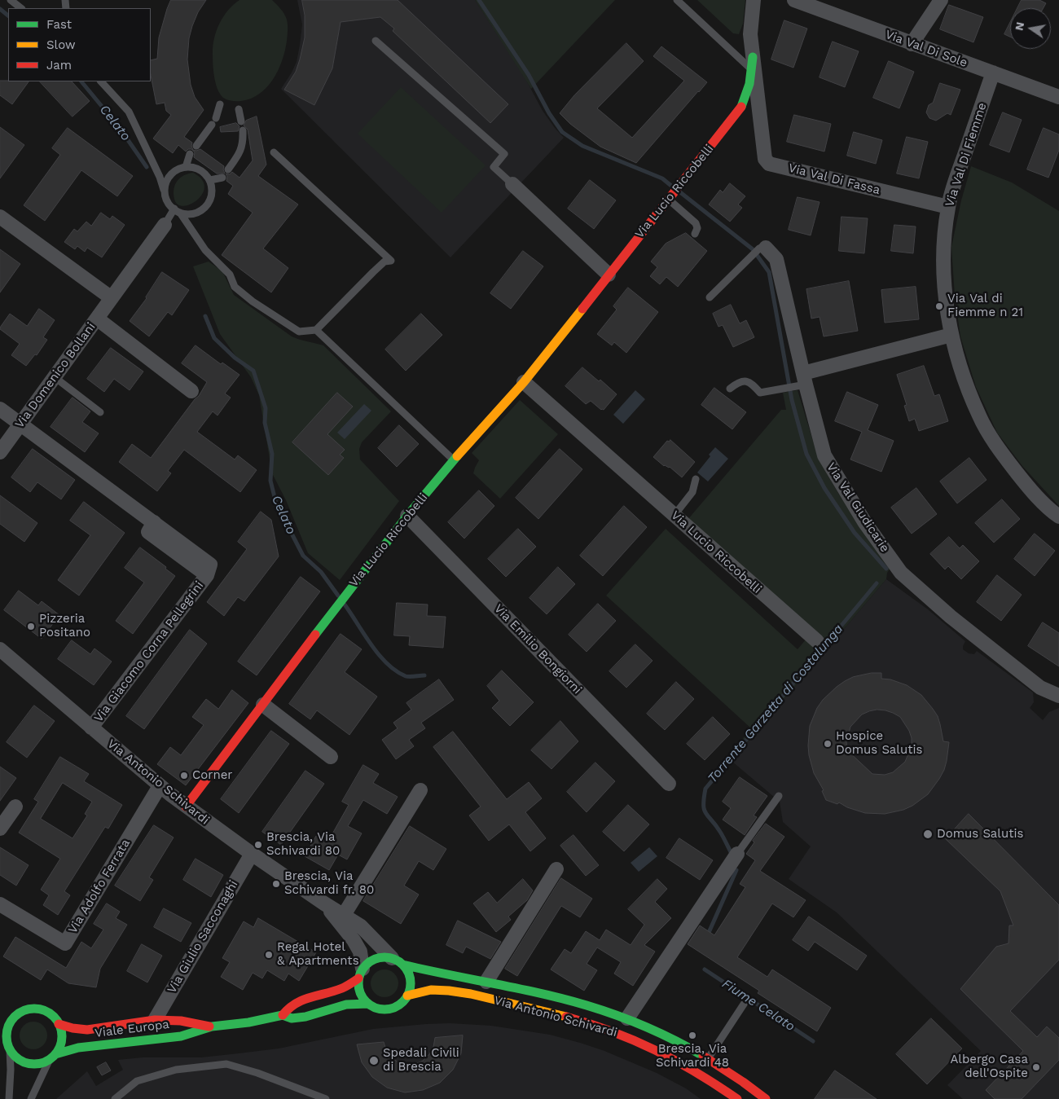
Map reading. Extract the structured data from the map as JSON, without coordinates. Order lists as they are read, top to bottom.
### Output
{
  "streets": {
    "street": [
      "Via Val Di Sole",
      "Via Val Di Fiemme",
      "Via Val Di Fassa",
      "Via Lucio Riccobelli",
      "Via Domenico Bollani",
      "Via Val Giudicarie",
      "Via Emilio Bongiorni",
      "Via Giacomo Corna Pellegrini",
      "Via Antonio Schivardi",
      "Via Adolfo Ferrata",
      "Via Giulio Sacconaghi",
      "Viale Europa"
    ]
  },
  "crossings": [
    ["Via Val Di Sole", "Via Val Di Fiemme"],
    ["Via Val Di Fiemme", "Via Val Di Fassa"],
    ["Via Val Di Fassa", "Via Lucio Riccobelli"],
    ["Via Lucio Riccobelli", "Via Emilio Bongiorni"],
    ["Via Lucio Riccobelli", "Via Antonio Schivardi"],
    ["Via Domenico Bollani", "Via Giacomo Corna Pellegrini"],
    ["Via Giacomo Corna Pellegrini", "Via Antonio Schivardi"],
    ["Via Antonio Schivardi", "Via Adolfo Ferrata"],
    ["Via Antonio Schivardi", "Via Giulio Sacconaghi"],
    ["Via Antonio Schivardi", "Viale Europa"],
    ["Via Giulio Sacconaghi", "Viale Europa"]
  ],
  "water": ["Celato", "Torrente Garzetta di Costalunga", "Fiume Celato"],
  "places": [
    "Via Val di Fiemme n 21",
    "Pizzeria Positano",
    "Hospice Domus Salutis",
    "Corner",
    "Domus Salutis",
    "Brescia, Via Schivardi 80",
    "Brescia, Via Schivardi fr. 80",
    "Regal Hotel & Apartments",
    "Brescia, Via Schivardi 48",
    "Spedali Civili di Brescia",
    "Albergo Casa dell'Ospite"
  ],
  "legend": ["Fast", "Slow", "Jam"],
  "north": "left"
}
